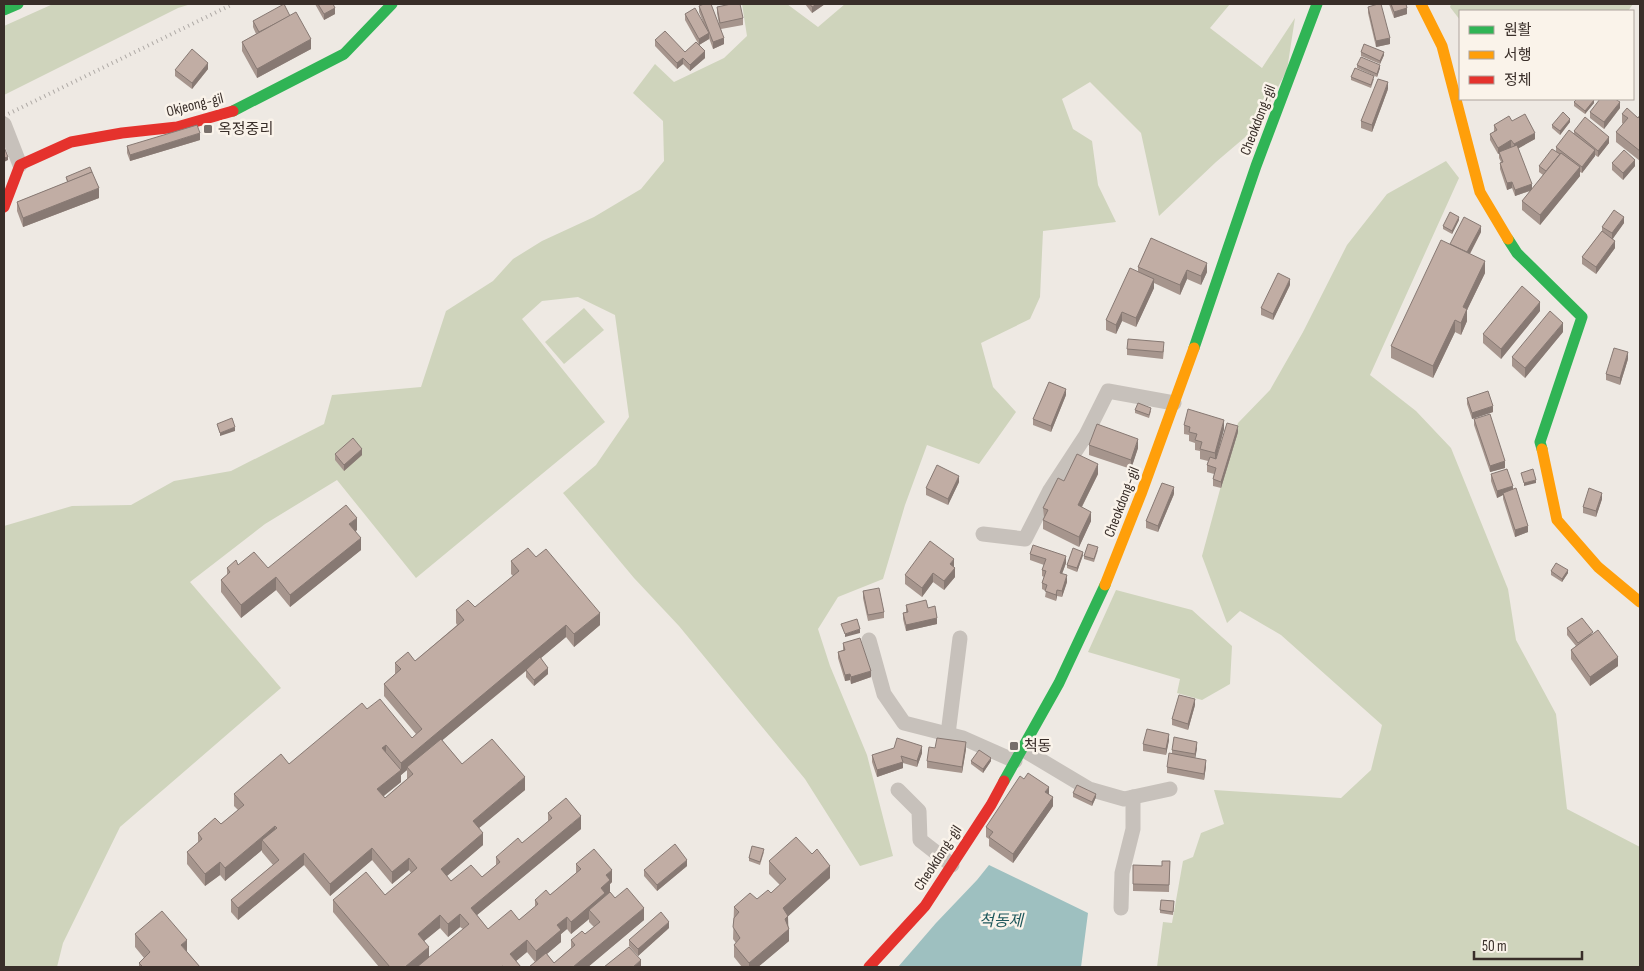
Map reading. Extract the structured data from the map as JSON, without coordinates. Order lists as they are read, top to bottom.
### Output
{
  "streets": {
    "main road": ["Okjeong-gil", "Cheokdong-gil"]
  },
  "water": ["척동제"],
  "places": {
    "transit": ["옥정중리", "척동"]
  },
  "legend": ["원활", "서행", "정체"],
  "scale_bar": "50 m"
}
